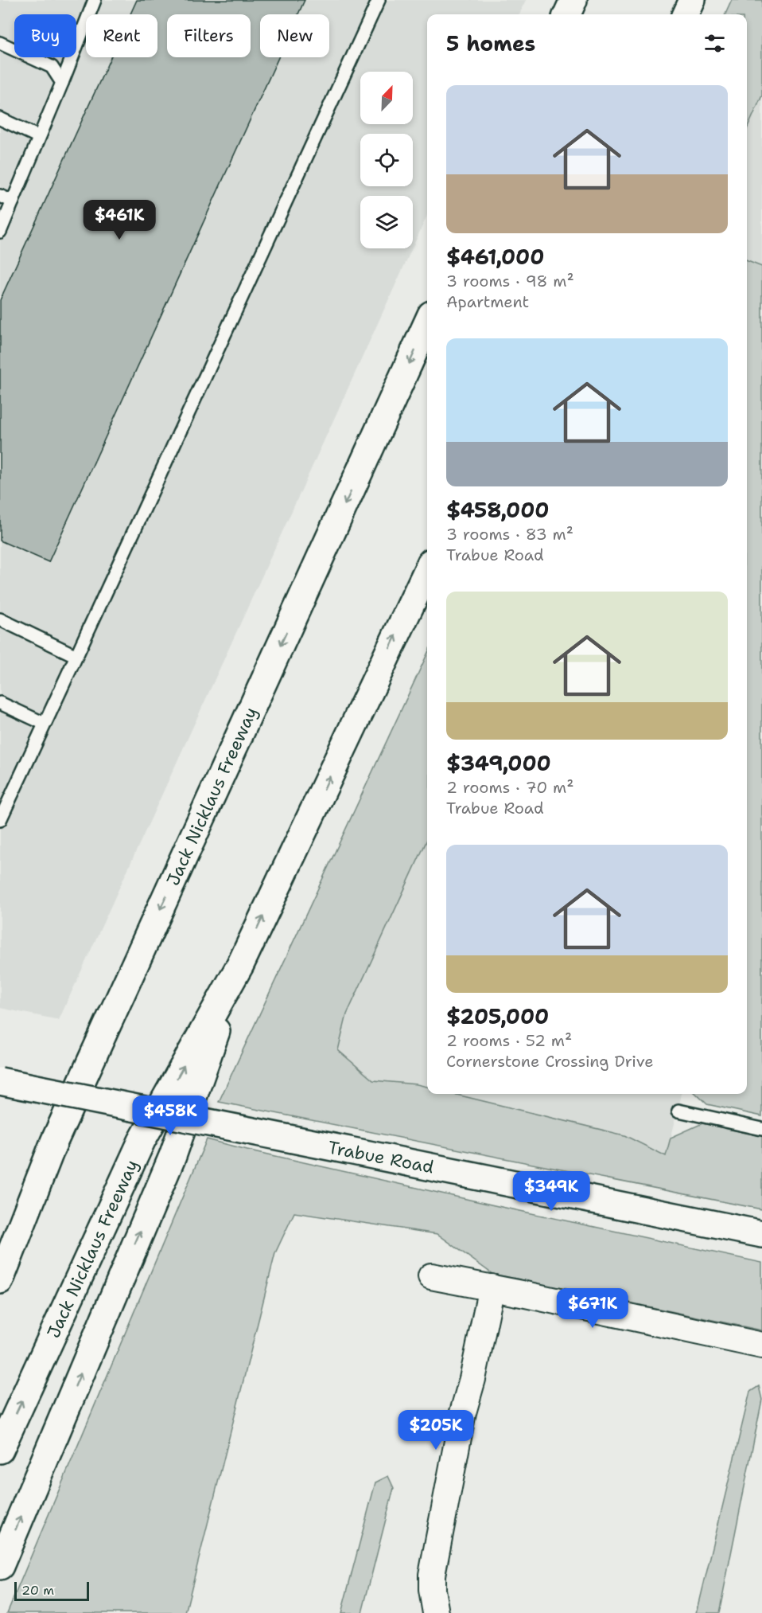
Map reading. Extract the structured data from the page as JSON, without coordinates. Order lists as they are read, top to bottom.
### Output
{
  "streets": {
    "main road": ["Jack Nicklaus Freeway", "Trabue Road"]
  },
  "scale_bar": "20 m",
  "north": "top right",
  "page": {
    "chip": [
      "Buy",
      "Rent",
      "Filters",
      "New"
    ],
    "heading": "5 homes",
    "list": [
      {
        "name": "$461,000",
        "note": "3 rooms · 98 m² · Apartment"
      },
      {
        "name": "$458,000",
        "note": "3 rooms · 83 m² · Trabue Road"
      },
      {
        "name": "$349,000",
        "note": "2 rooms · 70 m² · Trabue Road"
      },
      {
        "name": "$205,000",
        "note": "2 rooms · 52 m² · Cornerstone Crossing Drive"
      }
    ],
    "price": [
      "$461K",
      "$458K",
      "$349K",
      "$671K",
      "$205K"
    ],
    "scale": "20 m"
  }
}
